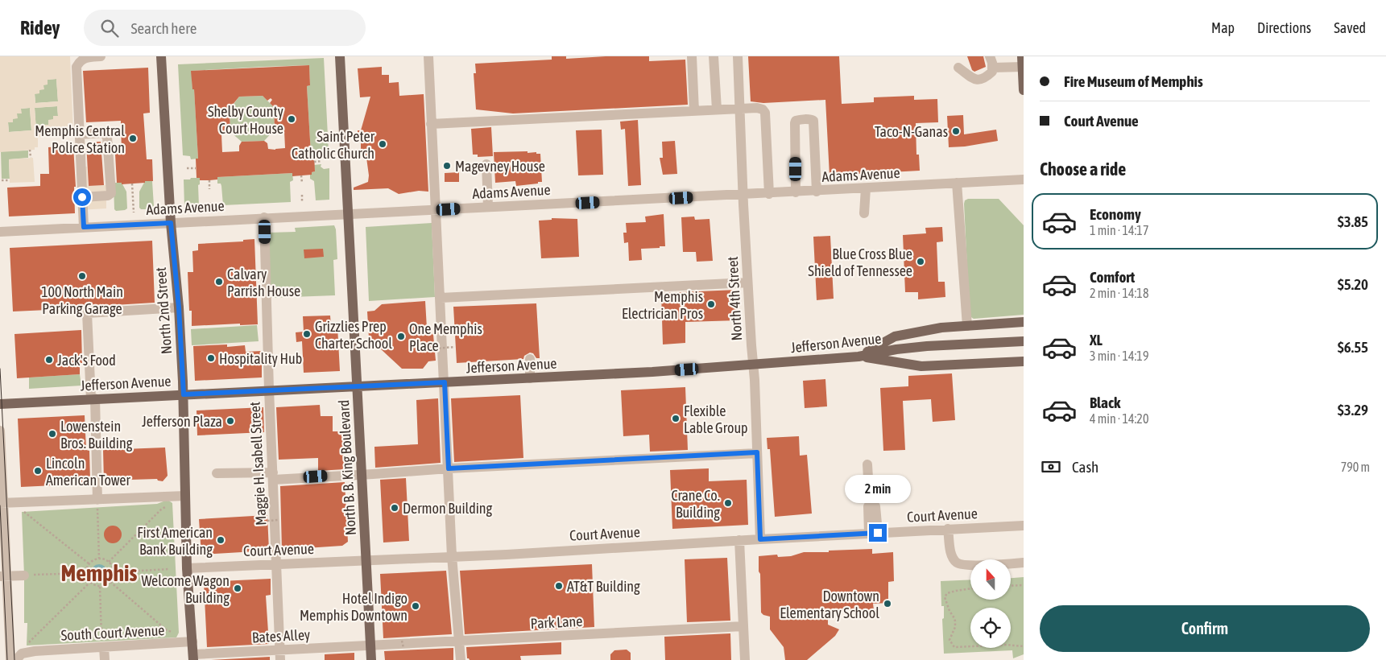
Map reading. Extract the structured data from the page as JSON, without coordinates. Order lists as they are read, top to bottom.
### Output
{
  "streets": {
    "main road": ["North 2nd Street", "Jefferson Avenue", "North B. B. King Boulevard"],
    "street": [
      "Adams Avenue",
      "North 4th Street",
      "Maggie H. Isabell Street",
      "Court Avenue",
      "Park Lane",
      "South Court Avenue",
      "Bates Alley"
    ]
  },
  "crossings": [
    ["Adams Avenue", "North 4th Street"],
    ["Adams Avenue", "North 2nd Street"],
    ["Adams Avenue", "Maggie H. Isabell Street"],
    ["Adams Avenue", "North B. B. King Boulevard"],
    ["North 4th Street", "Jefferson Avenue"],
    ["North 4th Street", "Court Avenue"],
    ["North 2nd Street", "Jefferson Avenue"],
    ["North 2nd Street", "Court Avenue"],
    ["North 2nd Street", "South Court Avenue"],
    ["North 2nd Street", "Bates Alley"],
    ["Jefferson Avenue", "Maggie H. Isabell Street"],
    ["Jefferson Avenue", "North B. B. King Boulevard"],
    ["Maggie H. Isabell Street", "Court Avenue"],
    ["Maggie H. Isabell Street", "Bates Alley"],
    ["North B. B. King Boulevard", "Court Avenue"],
    ["North B. B. King Boulevard", "Park Lane"],
    ["North B. B. King Boulevard", "Bates Alley"],
    ["Park Lane", "Bates Alley"]
  ],
  "districts": ["Memphis"],
  "places": [
    "Shelby County Court House",
    "Taco-N-Ganas",
    "Memphis Central Police Station",
    "Saint Peter Catholic Church",
    "Magevney House",
    "Blue Cross Blue Shield of Tennessee",
    "100 North Main Parking Garage",
    "Calvary Parrish House",
    "Memphis Electrician Pros",
    "Grizzlies Prep Charter School",
    "One Memphis Place",
    "Hospitality Hub",
    "Jack's Food",
    "Flexible Lable Group",
    "Jefferson Plaza",
    "Lowenstein Bros. Building",
    "Lincoln American Tower",
    "Crane Co. Building",
    "Dermon Building",
    "First American Bank Building",
    "AT&T Building",
    "Welcome Wagon Building",
    "Downtown Elementary School",
    "Hotel Indigo Memphis Downtown"
  ],
  "north": "top",
  "page": {
    "header": "Ridey",
    "search": "Search here",
    "nav": ["Map", "Directions", "Saved"],
    "banner": ["Fire Museum of Memphis", "Court Avenue"],
    "heading": "Choose a ride",
    "list": [
      {
        "name": "Economy",
        "note": "1 min · 14:17",
        "value": "$3.85"
      },
      {
        "name": "Comfort",
        "note": "2 min · 14:18",
        "value": "$5.20"
      },
      {
        "name": "XL",
        "note": "3 min · 14:19",
        "value": "$6.55"
      },
      {
        "name": "Black",
        "note": "4 min · 14:20",
        "value": "$3.29"
      }
    ],
    "pay": ["Cash", "790 m"],
    "bubble": "2 min",
    "buttons": "Confirm"
  }
}
